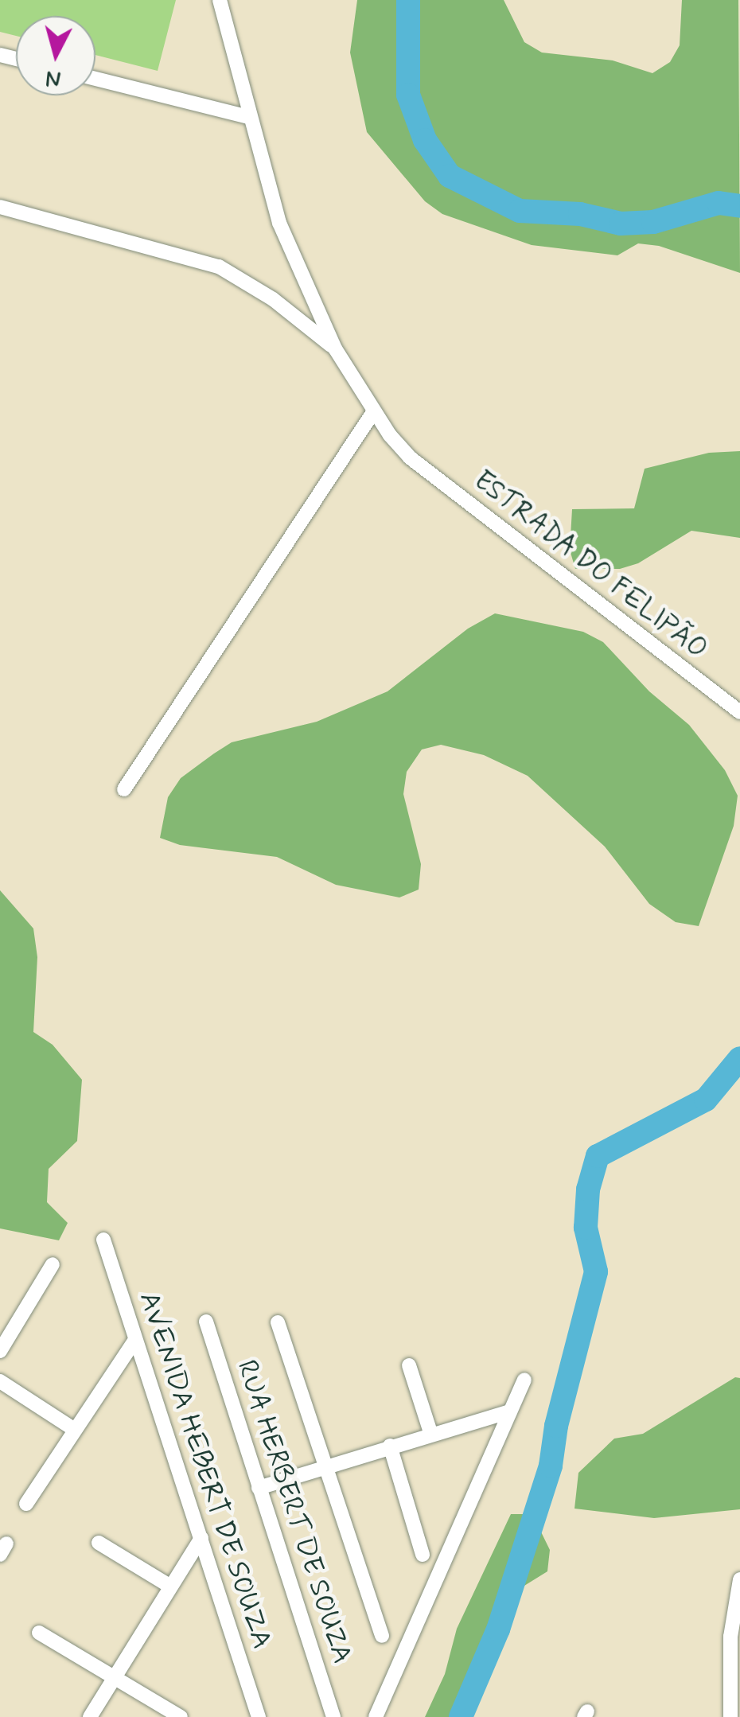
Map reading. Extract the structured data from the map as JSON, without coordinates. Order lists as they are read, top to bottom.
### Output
{
  "streets": {
    "street": ["ESTRADA DO FELIPÃO", "AVENIDA HEBERT DE SOUZA", "RUA HERBERT DE SOUZA"]
  },
  "north": "bottom"
}
